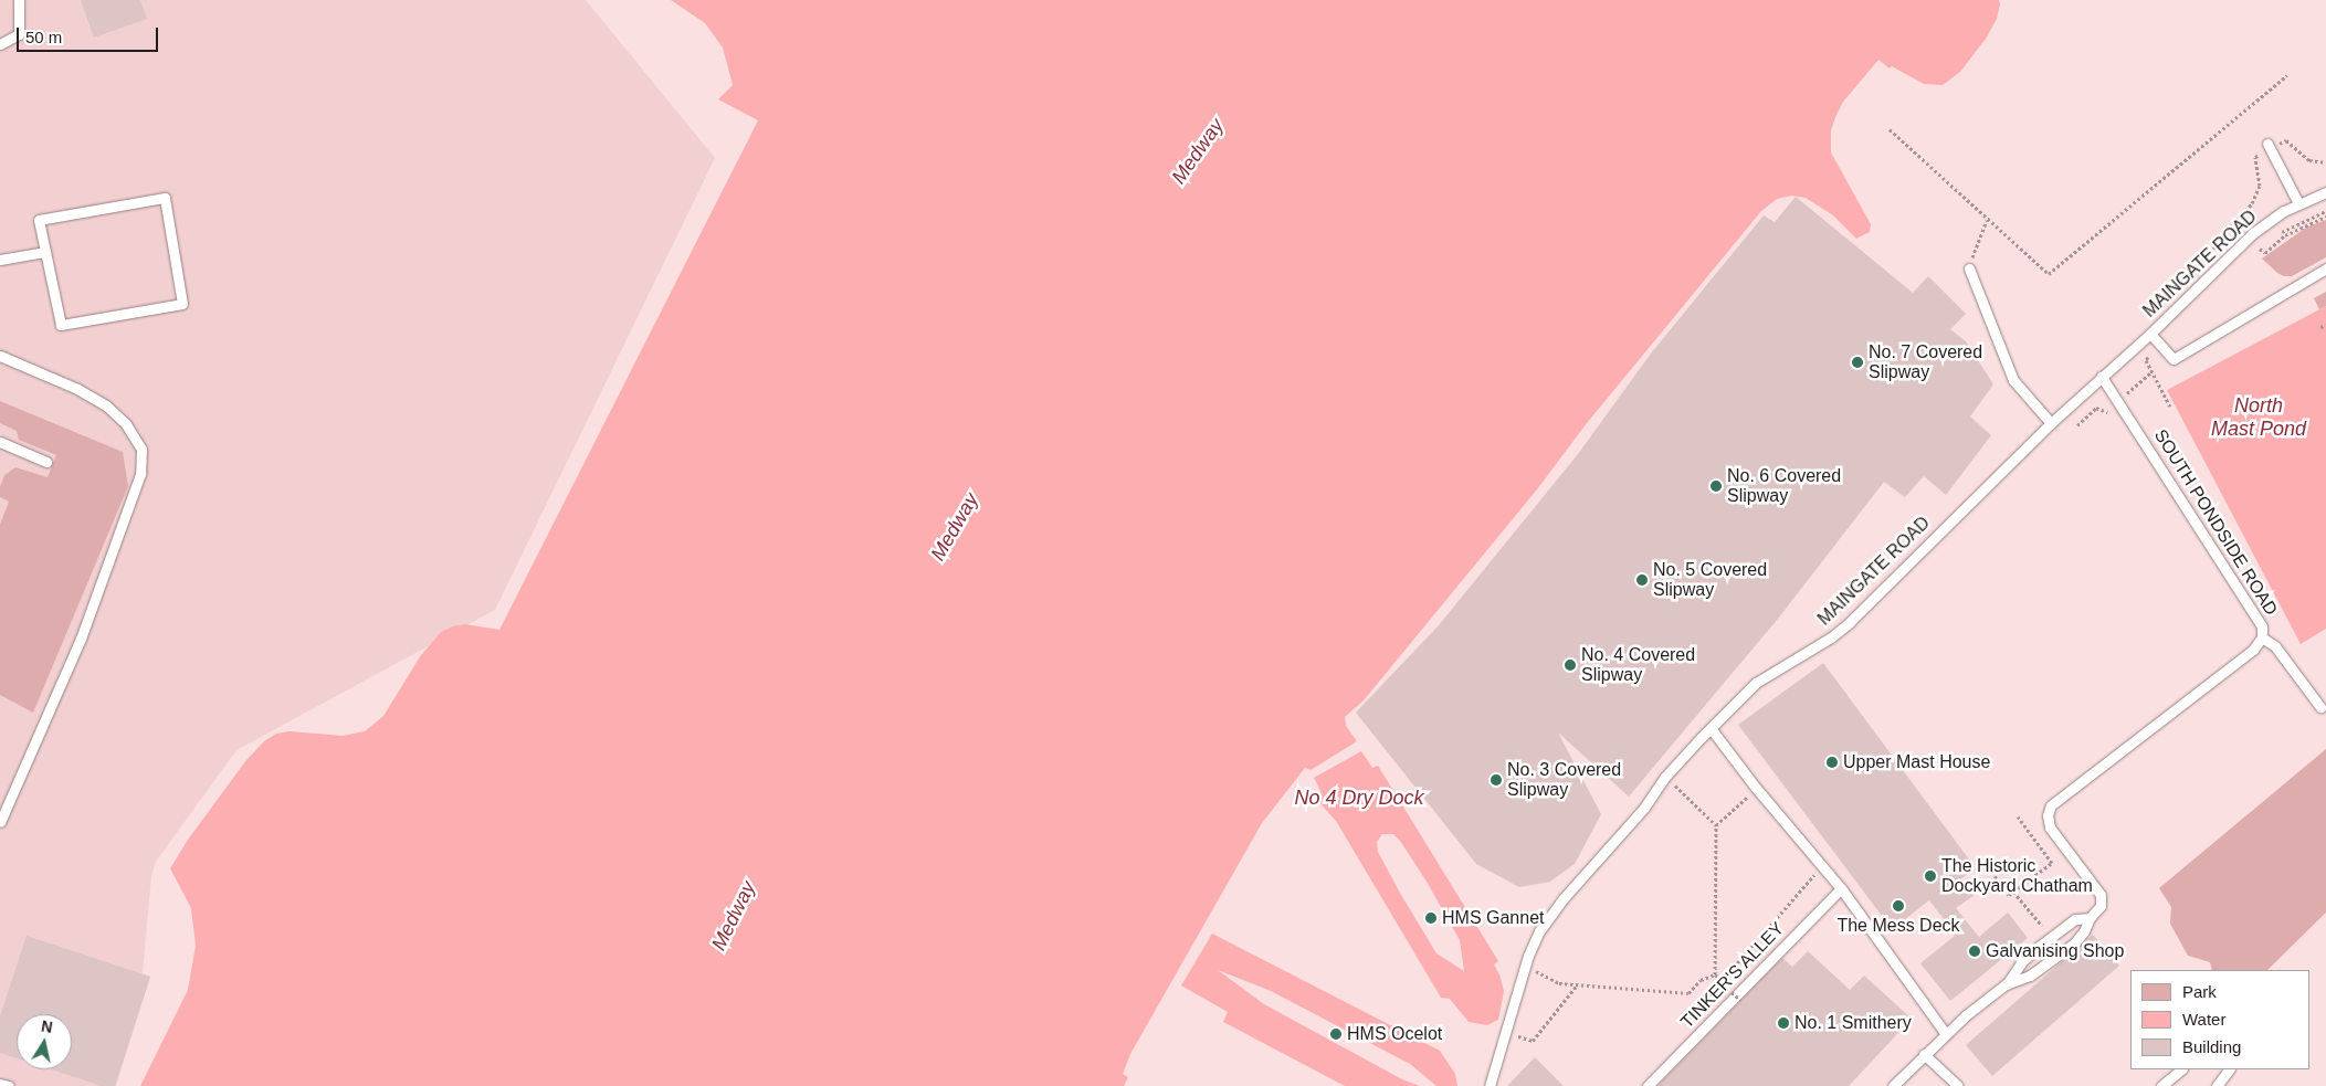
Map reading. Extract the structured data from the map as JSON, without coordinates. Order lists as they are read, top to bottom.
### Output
{
  "streets": {
    "lane": ["MAINGATE ROAD", "SOUTH PONDSIDE ROAD", "TINKER'S ALLEY"]
  },
  "crossings": [
    ["MAINGATE ROAD", "SOUTH PONDSIDE ROAD"]
  ],
  "water": ["Medway", "North Mast Pond", "No 4 Dry Dock"],
  "places": [
    "No. 7 Covered Slipway",
    "No. 6 Covered Slipway",
    "No. 5 Covered Slipway",
    "No. 4 Covered Slipway",
    "Upper Mast House",
    "No. 3 Covered Slipway",
    "The Historic Dockyard Chatham",
    "The Mess Deck",
    "HMS Gannet",
    "Galvanising Shop",
    "No. 1 Smithery",
    "HMS Ocelot"
  ],
  "legend": ["Park", "Water", "Building"],
  "scale_bar": "50 m",
  "north": "top"
}
